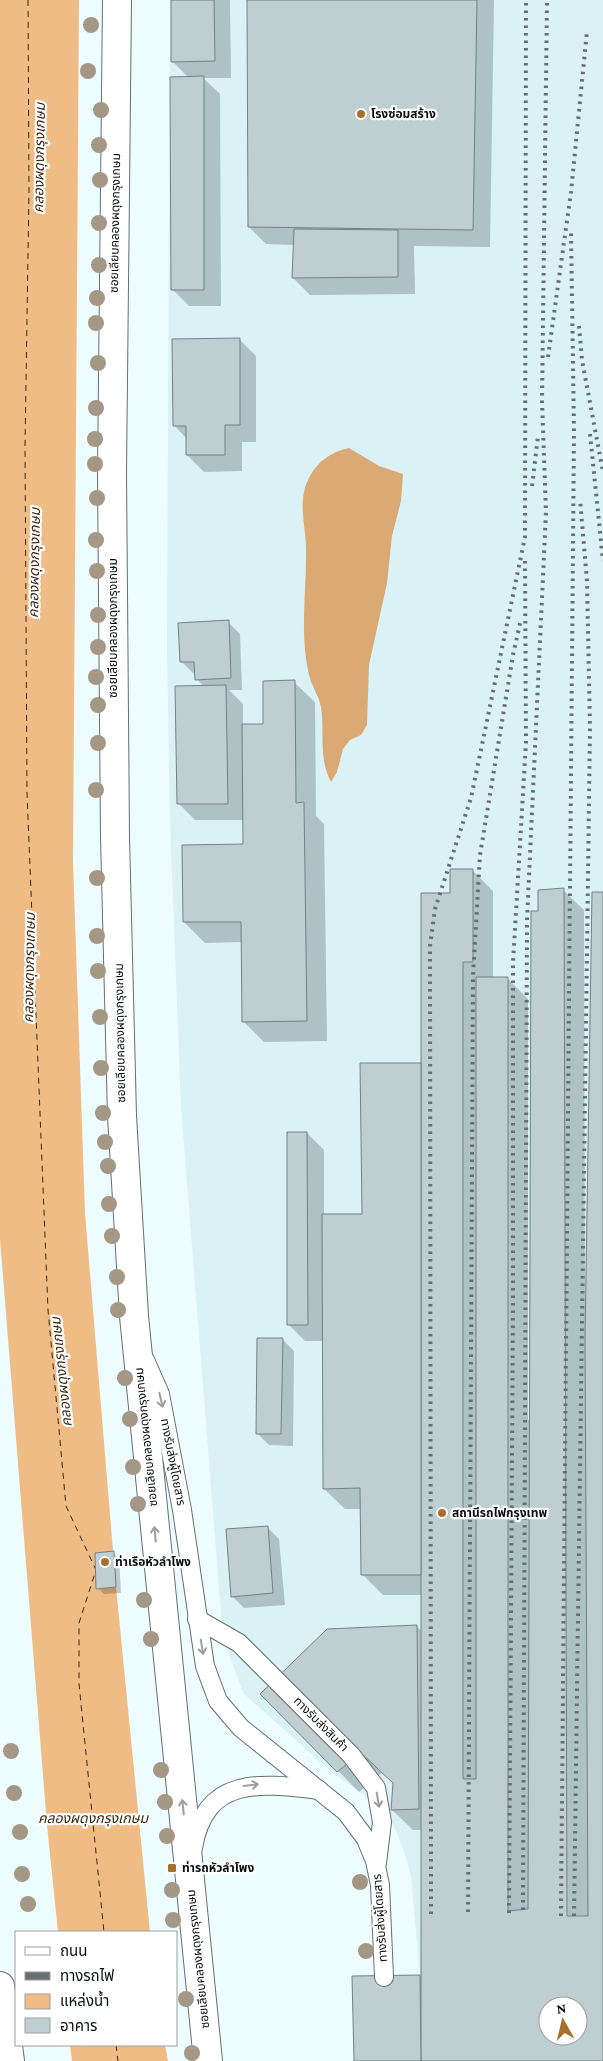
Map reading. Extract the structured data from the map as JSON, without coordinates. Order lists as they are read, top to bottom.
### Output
{
  "streets": {
    "street": ["ซอยเลียบคลองผดุงกรุงเกษม"],
    "lane": ["ทางรับส่งผู้โดยสาร", "ทางรับส่งสินค้า"]
  },
  "crossings": [
    ["ซอยเลียบคลองผดุงกรุงเกษม", "ทางรับส่งผู้โดยสาร"],
    ["ทางรับส่งผู้โดยสาร", "ทางรับส่งสินค้า"]
  ],
  "one_way": ["ทางรับส่งผู้โดยสาร", "ทางรับส่งสินค้า"],
  "water": ["คลองผดุงกรุงเกษม"],
  "places": {
    "other": ["โรงซ่อมสร้าง", "สถานีรถไฟกรุงเทพ", "ท่าเรือหัวลำโพง"],
    "transit": ["ท่ารถหัวลำโพง"]
  },
  "legend": [
    "ถนน",
    "ทางรถไฟ",
    "แหล่งน้ำ",
    "อาคาร"
  ],
  "north": "top"
}
